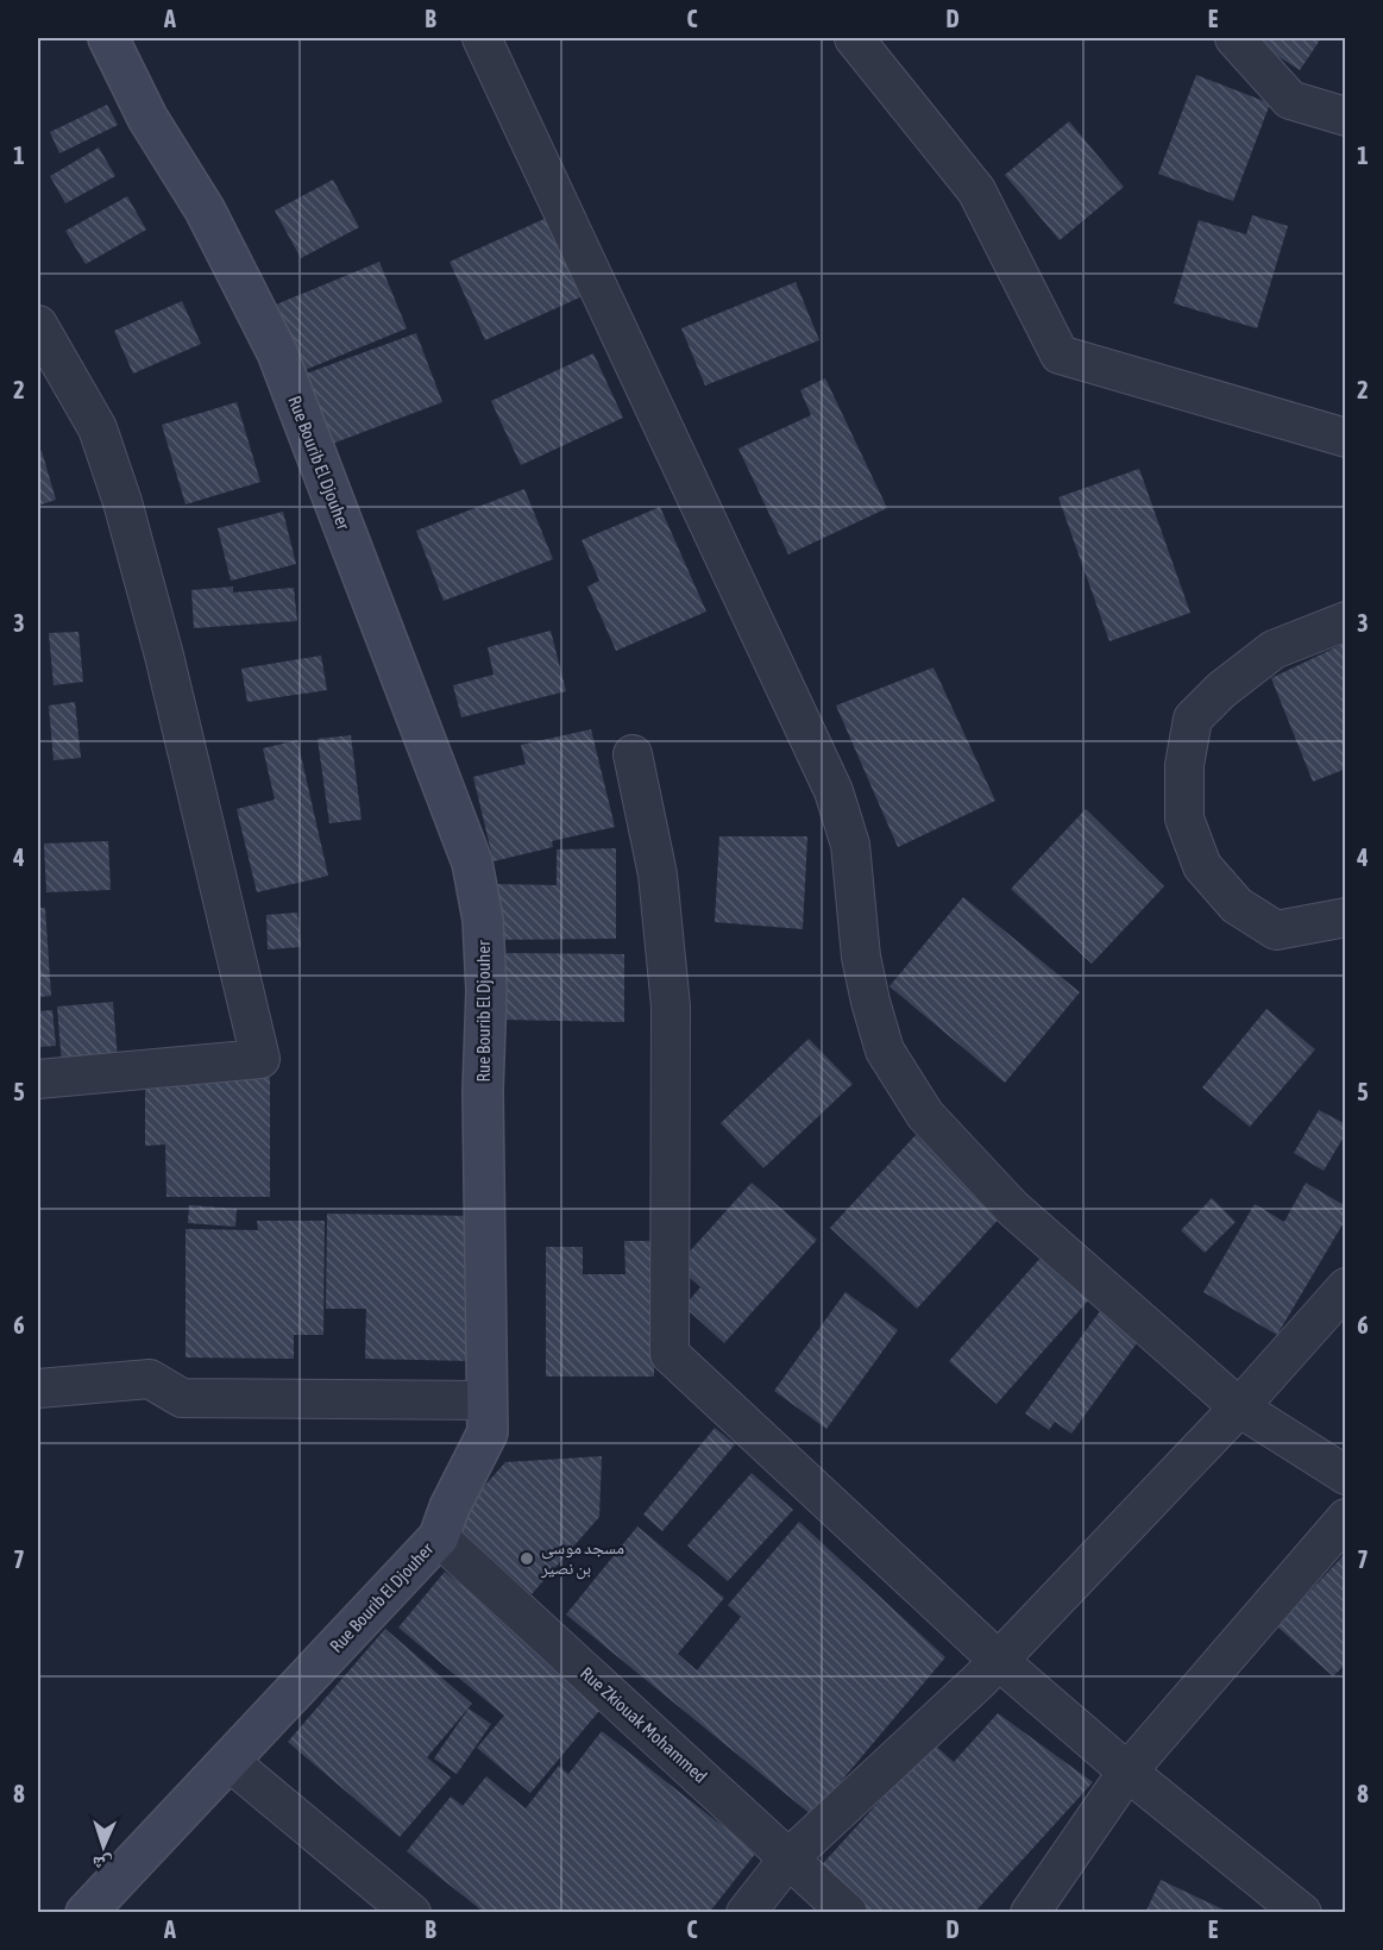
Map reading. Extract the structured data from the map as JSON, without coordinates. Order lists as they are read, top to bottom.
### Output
{
  "streets": {
    "main road": ["Rue Bourib El Djouher"],
    "street": ["Rue Zkiouak Mohammed"]
  },
  "crossings": [
    ["Rue Bourib El Djouher", "Rue Zkiouak Mohammed"]
  ],
  "places": ["مسجد موسى بن نصير"],
  "north": "bottom",
  "grid": {
    "columns": [
      "A",
      "B",
      "C",
      "D",
      "E"
    ],
    "rows": [
      "1",
      "2",
      "3",
      "4",
      "5",
      "6",
      "7",
      "8"
    ]
  }
}
